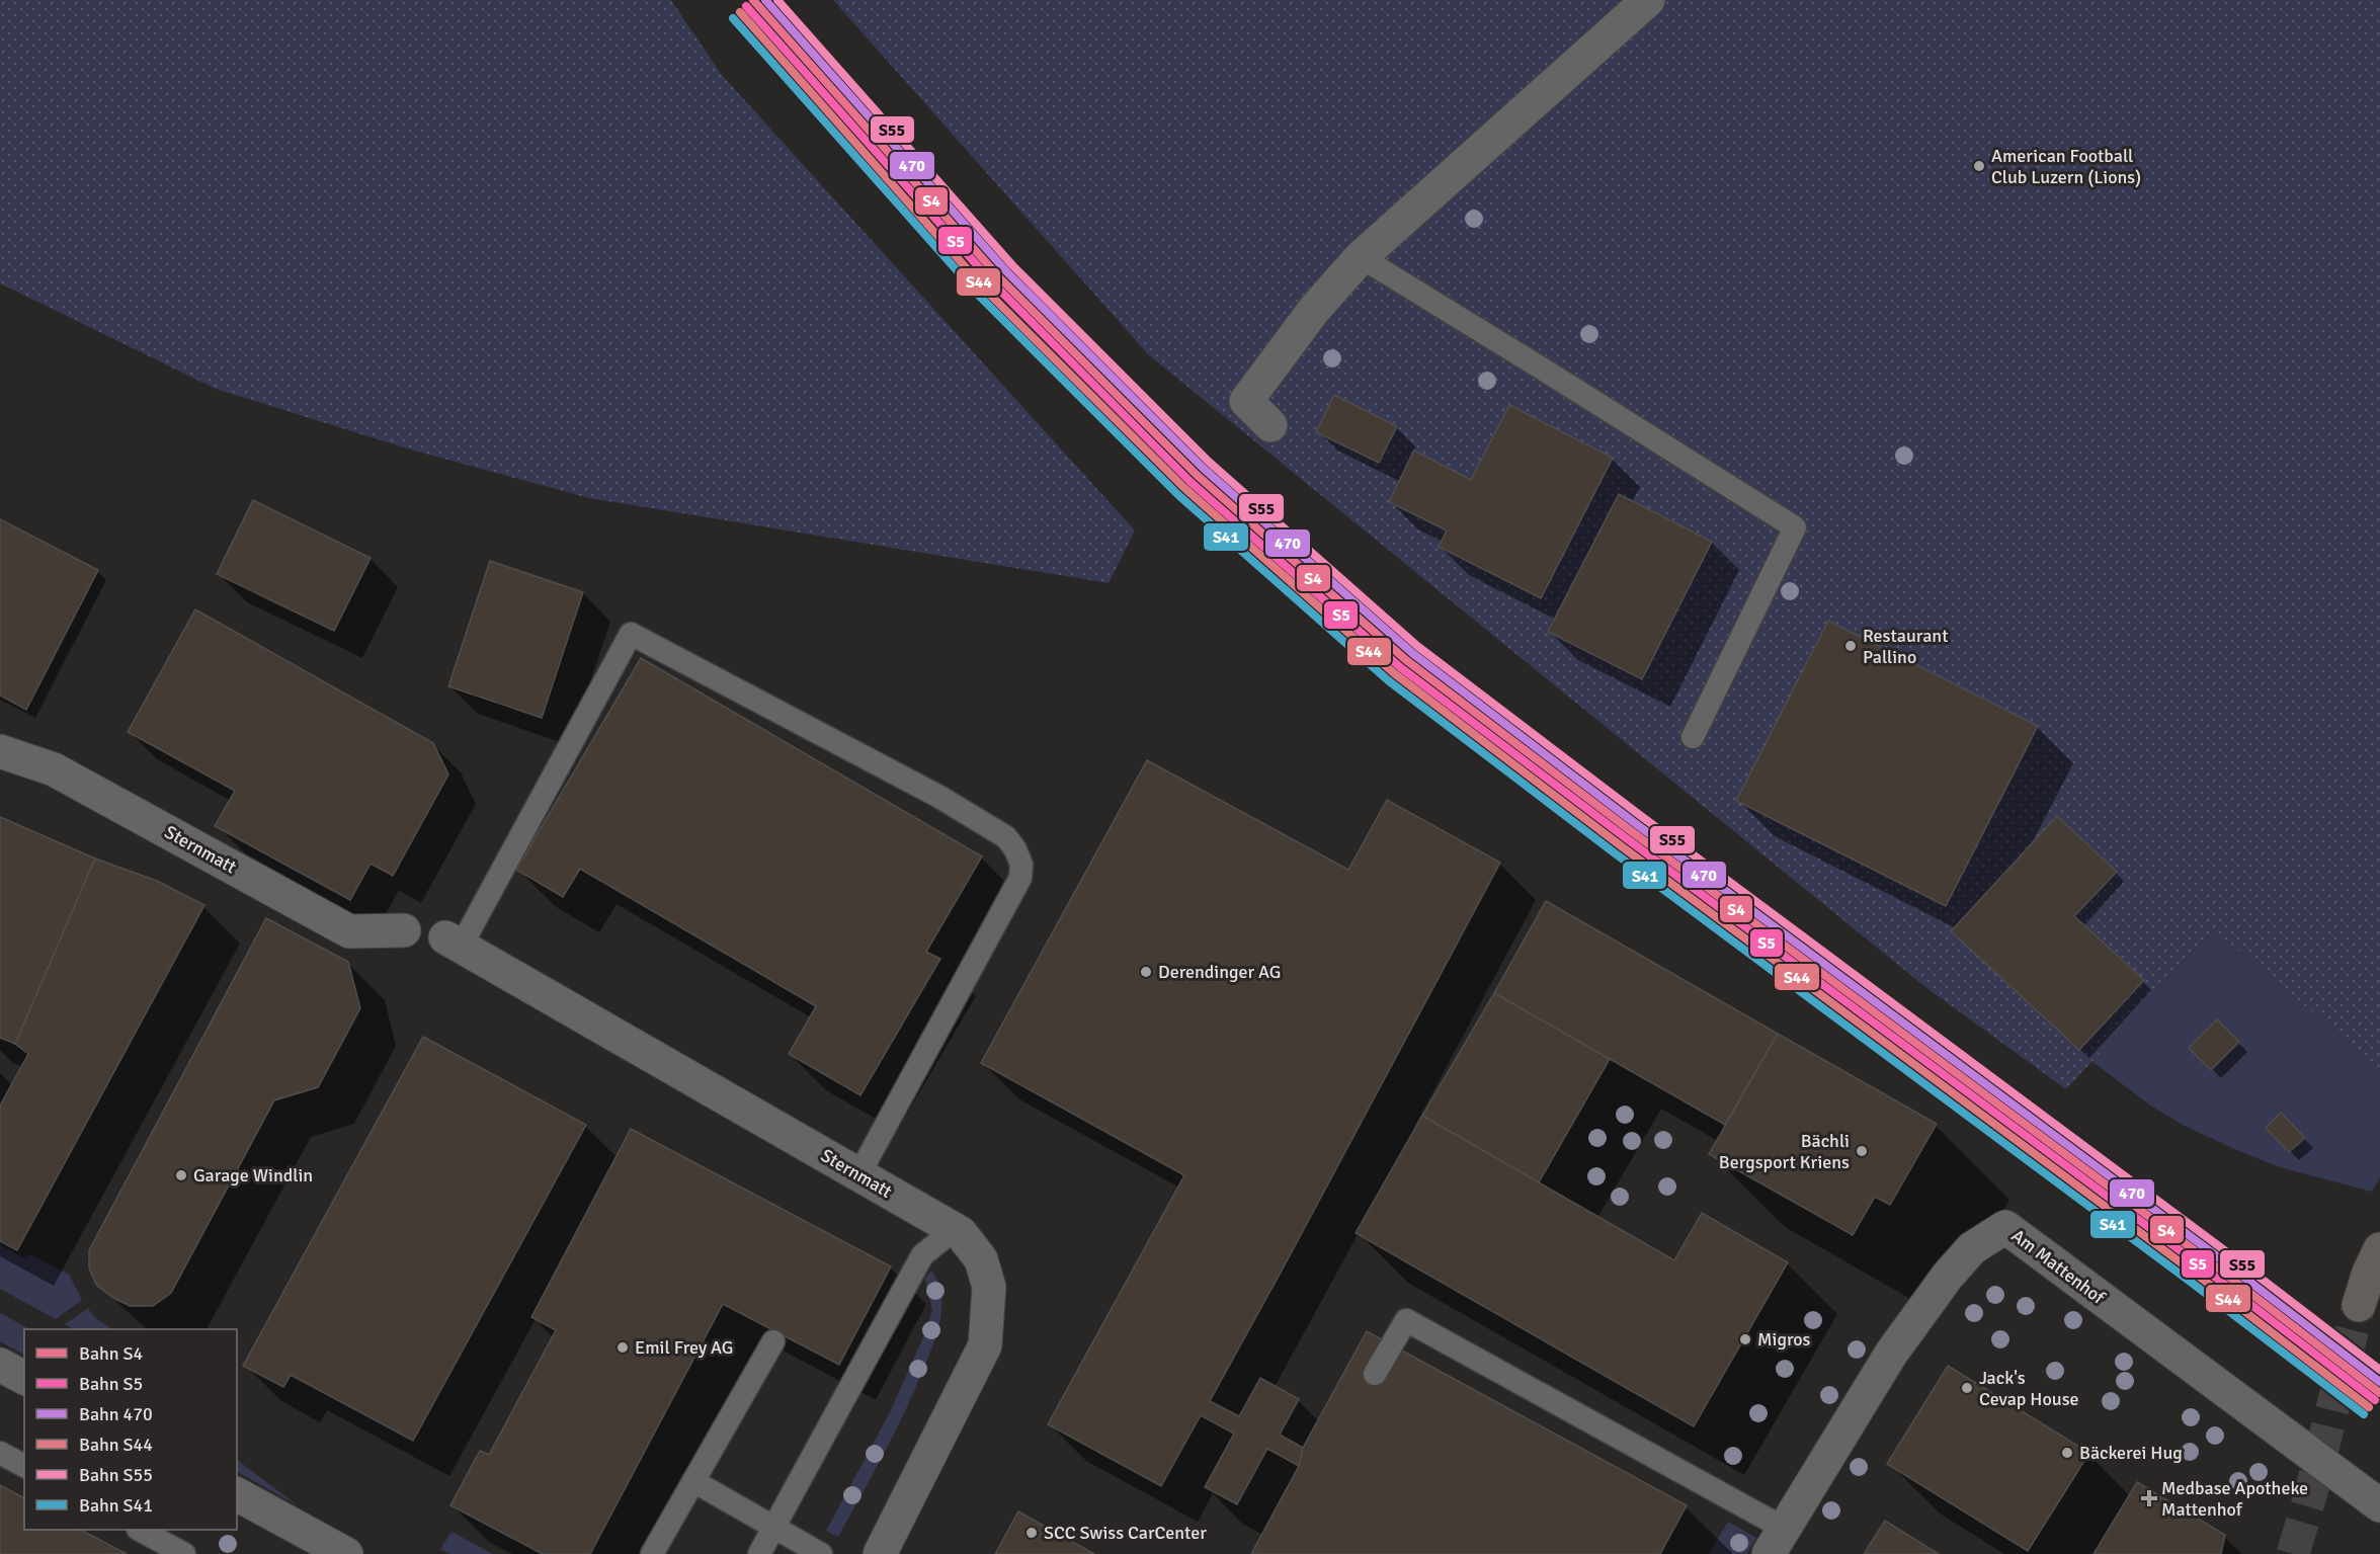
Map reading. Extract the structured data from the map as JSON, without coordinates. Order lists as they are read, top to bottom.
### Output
{
  "streets": {
    "street": ["Sternmatt", "Am Mattenhof"]
  },
  "places": {
    "other": [
      "American Football Club Luzern (Lions)",
      "Restaurant Pallino",
      "Derendinger AG",
      "Bächli Bergsport Kriens",
      "Garage Windlin",
      "Migros",
      "Emil Frey AG",
      "Jack's Cevap House",
      "Bäckerei Hug",
      "SCC Swiss CarCenter"
    ],
    "health": ["Medbase Apotheke Mattenhof"]
  },
  "lines": [
    "rail line S4",
    "rail line 470",
    "rail line S55",
    "rail line S5",
    "rail line S44",
    "rail line S41"
  ],
  "legend": [
    "Bahn S4",
    "Bahn S5",
    "Bahn 470",
    "Bahn S44",
    "Bahn S55",
    "Bahn S41"
  ]
}
